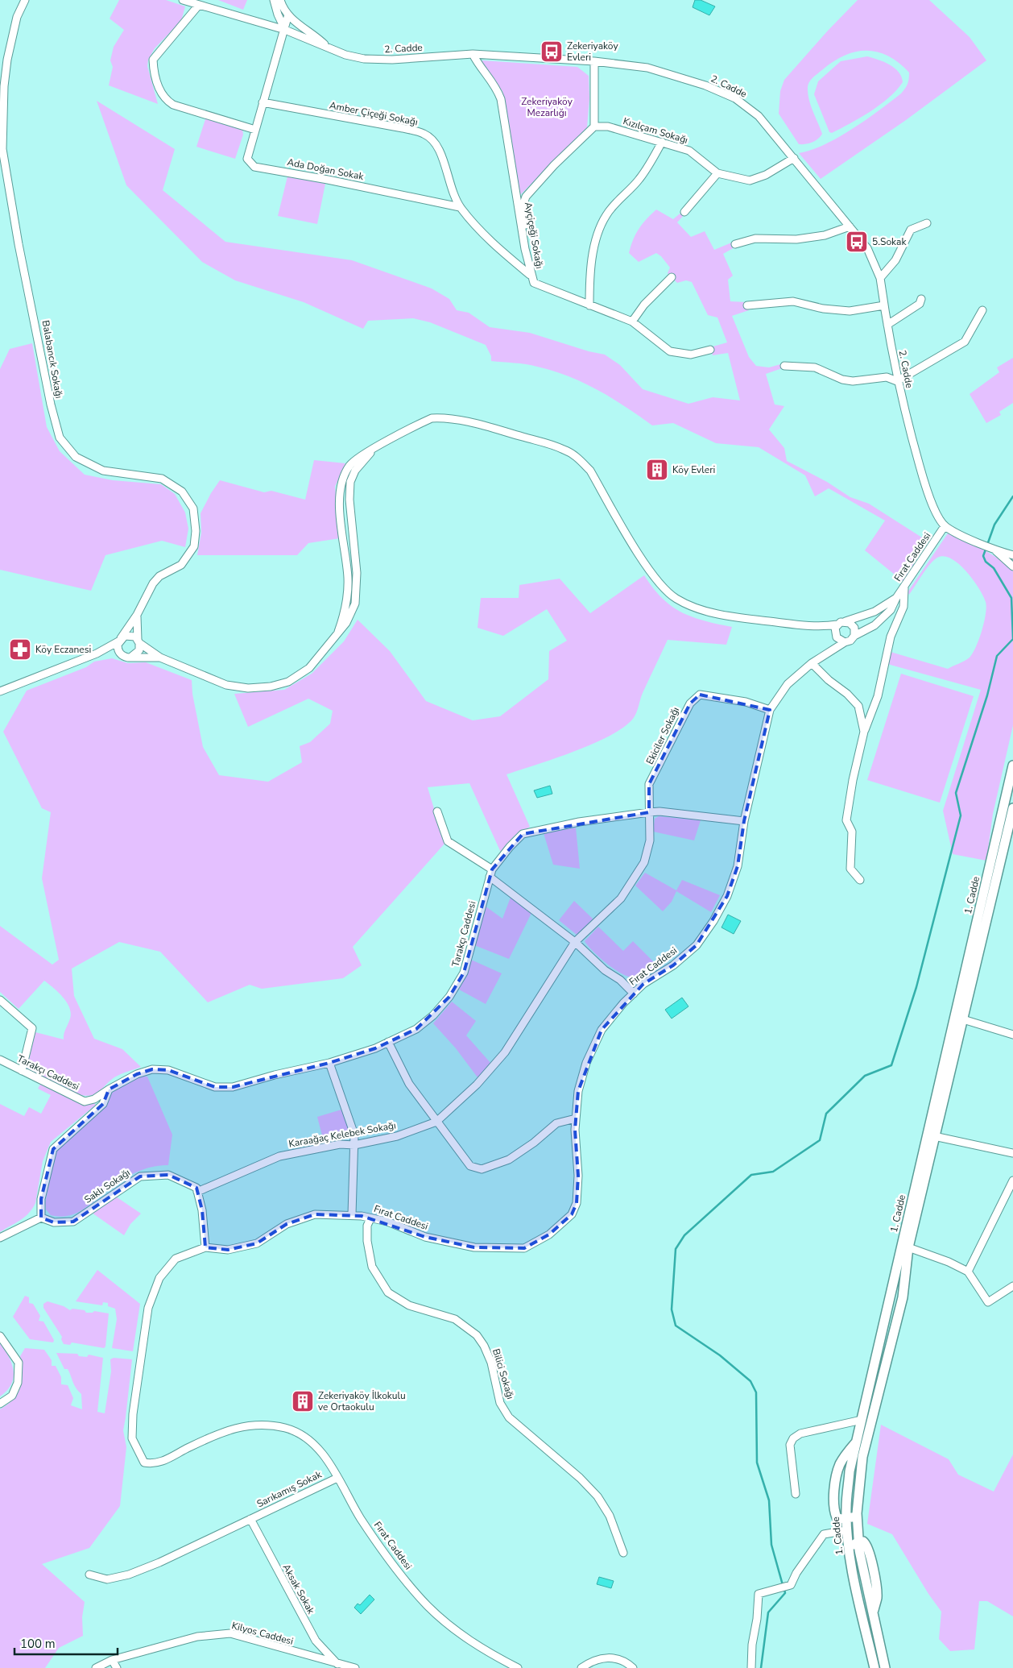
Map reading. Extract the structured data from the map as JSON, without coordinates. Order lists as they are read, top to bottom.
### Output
{
  "streets": {
    "main road": ["1. Cadde"],
    "street": [
      "2. Cadde",
      "Amber Çiçeği Sokağı",
      "Kızılçam Sokağı",
      "Ada Doğan Sokak",
      "Ayçiçeği Sokağı",
      "Balabancık Sokağı",
      "Fırat Caddesi",
      "Ekiciler Sokağı",
      "Tarakçı Caddesi",
      "Karaağaç Kelebek Sokağı",
      "Saklı Sokağı",
      "Bilici Sokağı",
      "Sarıkamış Sokak",
      "Aksak Sokak",
      "Kilyos Caddesi"
    ]
  },
  "crossings": [
    ["2. Cadde", "Kızılçam Sokağı"],
    ["2. Cadde", "Ayçiçeği Sokağı"],
    ["2. Cadde", "Fırat Caddesi"],
    ["Amber Çiçeği Sokağı", "Ada Doğan Sokak"],
    ["Amber Çiçeği Sokağı", "Ayçiçeği Sokağı"],
    ["Fırat Caddesi", "Ekiciler Sokağı"],
    ["Fırat Caddesi", "Tarakçı Caddesi"],
    ["Fırat Caddesi", "Bilici Sokağı"],
    ["Fırat Caddesi", "Sarıkamış Sokak"],
    ["Ekiciler Sokağı", "Tarakçı Caddesi"],
    ["Ekiciler Sokağı", "Karaağaç Kelebek Sokağı"],
    ["Tarakçı Caddesi", "Karaağaç Kelebek Sokağı"],
    ["Karaağaç Kelebek Sokağı", "Saklı Sokağı"],
    ["Sarıkamış Sokak", "Aksak Sokak"],
    ["Aksak Sokak", "Kilyos Caddesi"]
  ],
  "parks": ["Zekeriyaköy Mezarlığı"],
  "places": {
    "bus stop": ["Zekeriyaköy Evleri", "5.Sokak"],
    "building": ["Köy Evleri", "Zekeriyaköy İlkokulu ve Ortaokulu"],
    "pharmacy": ["Köy Eczanesi"]
  },
  "scale_bar": "100 m"
}
